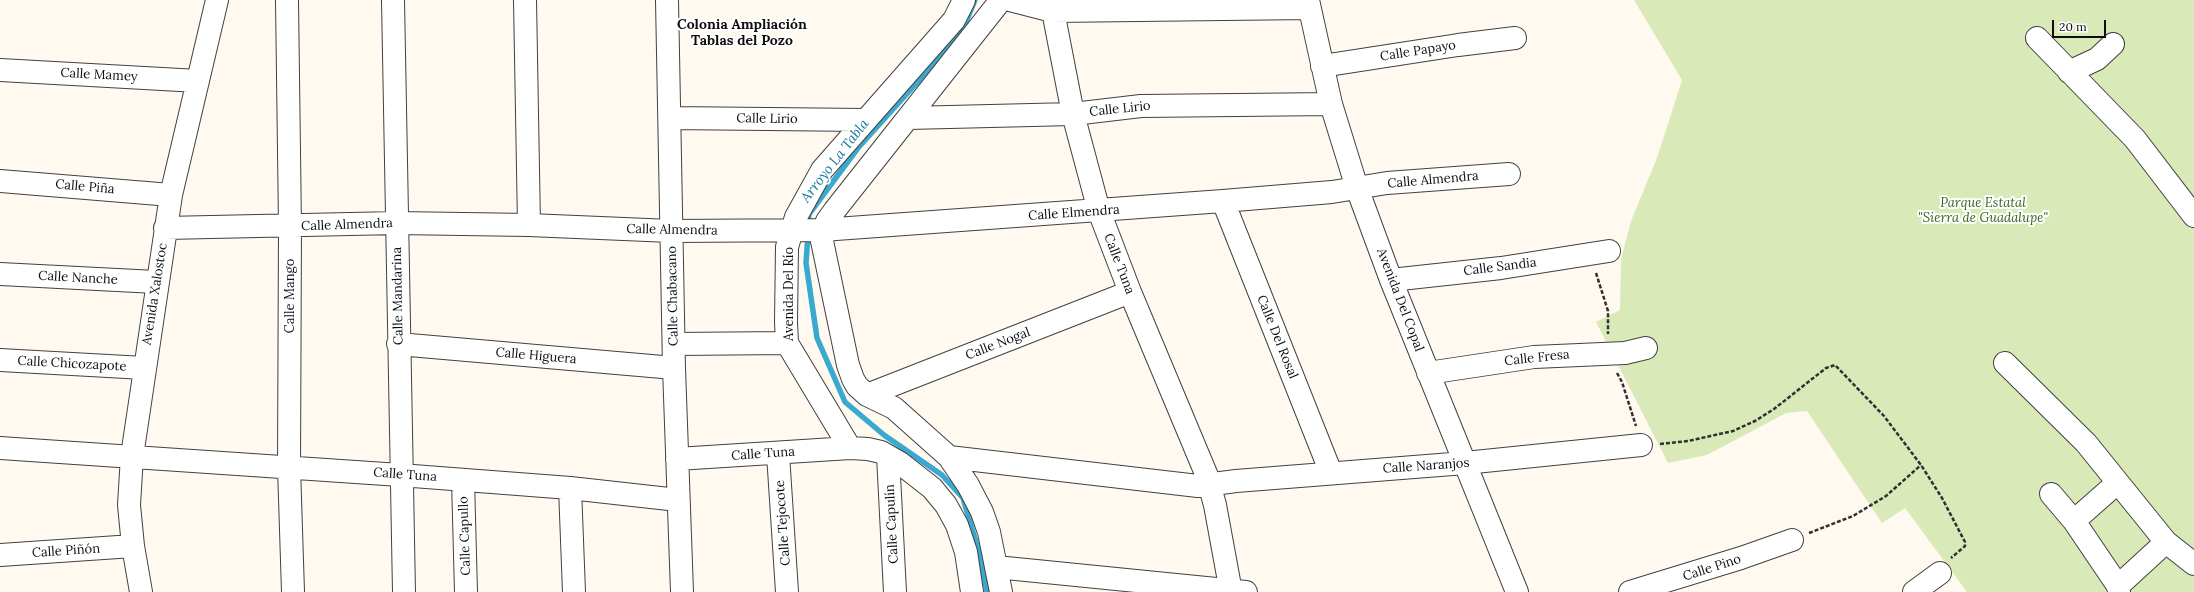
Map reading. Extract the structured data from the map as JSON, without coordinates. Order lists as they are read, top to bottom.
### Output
{
  "streets": {
    "street": [
      "Calle Papayo",
      "Calle Mamey",
      "Calle Lirio",
      "Calle Almendra",
      "Calle Piña",
      "Calle Elmendra",
      "Calle Tuna",
      "Calle Sandia",
      "Calle Nanche",
      "Avenida Xalostoc",
      "Avenida Del Río",
      "Calle Mango",
      "Calle Mandarina",
      "Calle Chabacano",
      "Avenida Del Copal",
      "Calle Del Rosal",
      "Calle Nogal",
      "Calle Higuera",
      "Calle Fresa",
      "Calle Chicozapote",
      "Calle Naranjos",
      "Calle Tejocote",
      "Calle Capulín",
      "Calle Capullo",
      "Calle Piñón",
      "Calle Pino"
    ]
  },
  "crossings": [
    ["Calle Papayo", "Avenida Del Copal"],
    ["Calle Mamey", "Avenida Xalostoc"],
    ["Calle Lirio", "Calle Tuna"],
    ["Calle Lirio", "Avenida Del Río"],
    ["Calle Lirio", "Calle Chabacano"],
    ["Calle Lirio", "Avenida Del Copal"],
    ["Calle Almendra", "Calle Elmendra"],
    ["Calle Almendra", "Avenida Xalostoc"],
    ["Calle Almendra", "Avenida Del Río"],
    ["Calle Almendra", "Calle Mango"],
    ["Calle Almendra", "Calle Mandarina"],
    ["Calle Almendra", "Calle Chabacano"],
    ["Calle Almendra", "Avenida Del Copal"],
    ["Calle Piña", "Avenida Xalostoc"],
    ["Calle Elmendra", "Calle Tuna"],
    ["Calle Elmendra", "Avenida Del Río"],
    ["Calle Elmendra", "Avenida Del Copal"],
    ["Calle Elmendra", "Calle Del Rosal"],
    ["Calle Tuna", "Avenida Xalostoc"],
    ["Calle Tuna", "Avenida Del Río"],
    ["Calle Tuna", "Calle Mango"],
    ["Calle Tuna", "Calle Mandarina"],
    ["Calle Tuna", "Calle Chabacano"],
    ["Calle Tuna", "Calle Nogal"],
    ["Calle Tuna", "Calle Naranjos"],
    ["Calle Tuna", "Calle Tejocote"],
    ["Calle Tuna", "Calle Capullo"],
    ["Calle Sandia", "Avenida Del Copal"],
    ["Calle Nanche", "Avenida Xalostoc"],
    ["Avenida Xalostoc", "Calle Chicozapote"],
    ["Avenida Xalostoc", "Calle Piñón"],
    ["Calle Mandarina", "Calle Higuera"],
    ["Calle Chabacano", "Calle Higuera"],
    ["Avenida Del Copal", "Calle Fresa"],
    ["Avenida Del Copal", "Calle Naranjos"],
    ["Calle Del Rosal", "Calle Naranjos"]
  ],
  "districts": ["Colonia Ampliación Tablas del Pozo"],
  "water": ["Arroyo La Tabla"],
  "parks": ["Parque Estatal \"Sierra de Guadalupe\""],
  "scale_bar": "20 m"
}
